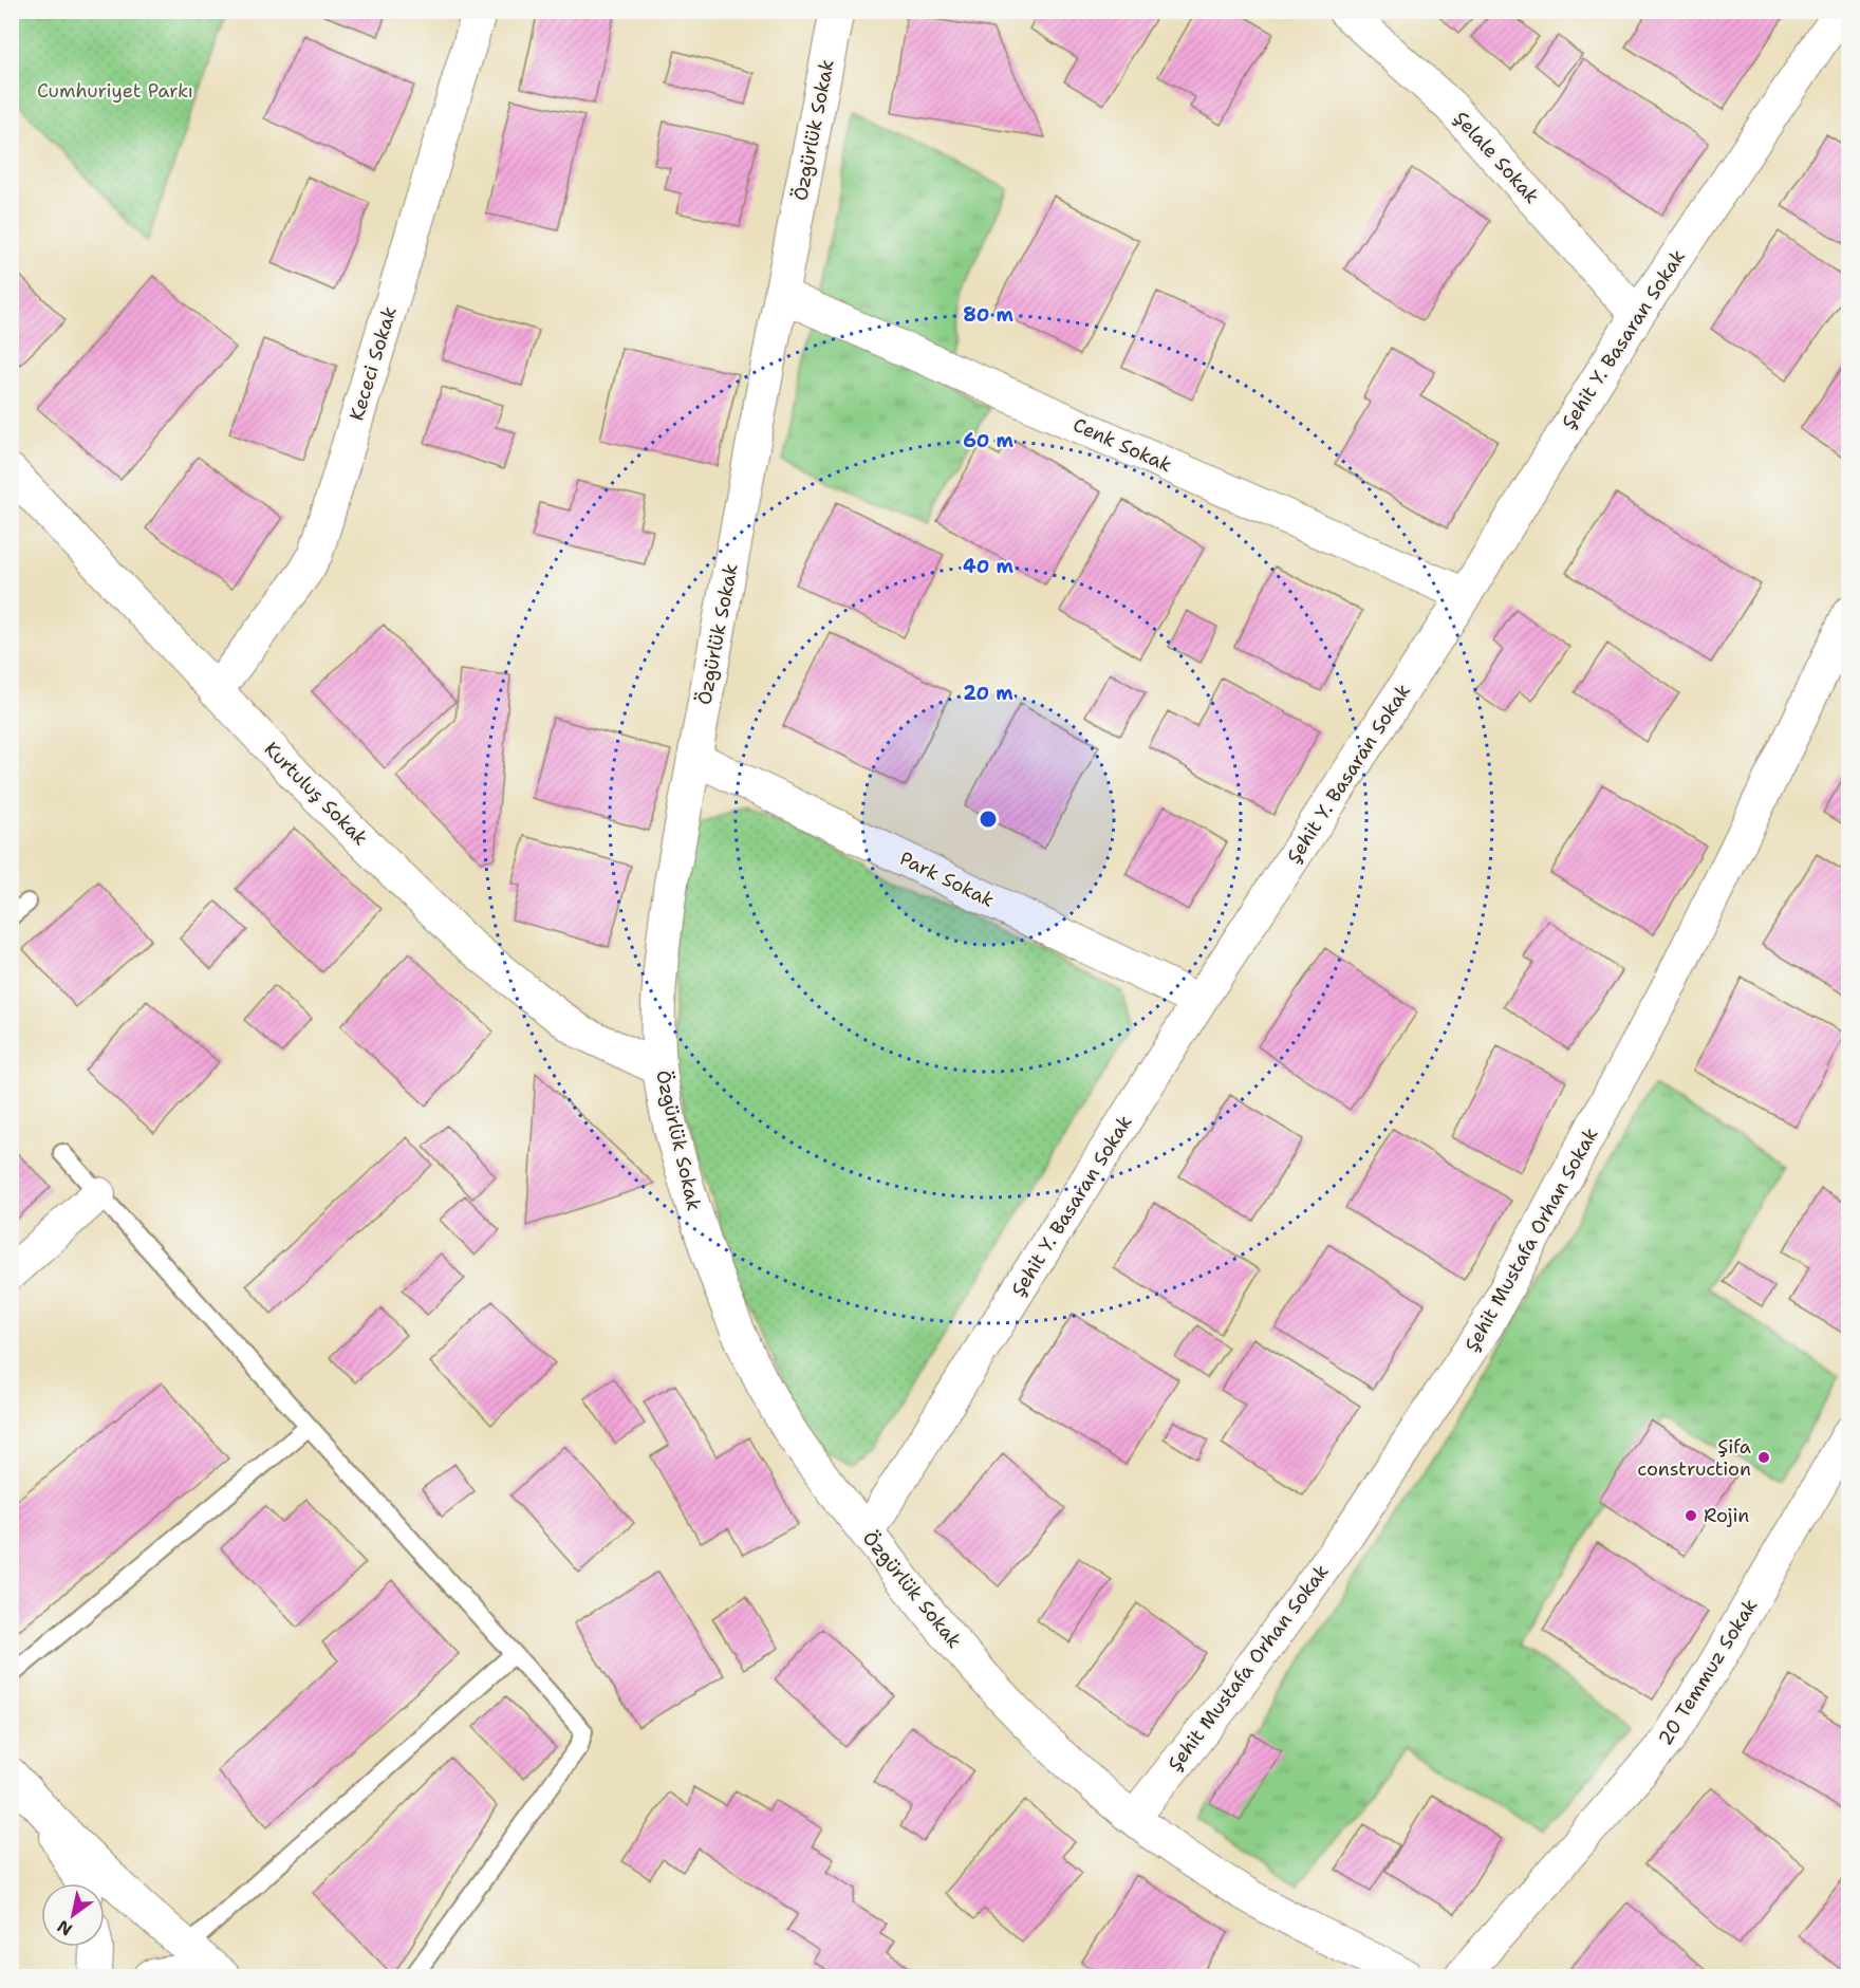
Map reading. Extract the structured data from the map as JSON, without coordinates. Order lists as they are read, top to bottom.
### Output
{
  "streets": {
    "street": [
      "Özgürlük Sokak",
      "Şelale Sokak",
      "Şehit Y. Basaran Sokak",
      "Kececi Sokak",
      "Cenk Sokak",
      "Kurtuluş Sokak",
      "Park Sokak",
      "Şehit Mustafa Orhan Sokak",
      "20 Temmuz Sokak"
    ]
  },
  "crossings": [
    ["Özgürlük Sokak", "Şehit Y. Basaran Sokak"],
    ["Özgürlük Sokak", "Cenk Sokak"],
    ["Özgürlük Sokak", "Kurtuluş Sokak"],
    ["Özgürlük Sokak", "Park Sokak"],
    ["Özgürlük Sokak", "Şehit Mustafa Orhan Sokak"],
    ["Şelale Sokak", "Şehit Y. Basaran Sokak"],
    ["Şehit Y. Basaran Sokak", "Cenk Sokak"],
    ["Şehit Y. Basaran Sokak", "Park Sokak"],
    ["Kececi Sokak", "Kurtuluş Sokak"]
  ],
  "parks": ["Cumhuriyet Parkı"],
  "places": ["Şifa construction", "Rojin"],
  "north": "bottom left",
  "rings": [
    "80 m",
    "60 m",
    "40 m",
    "20 m"
  ]
}
